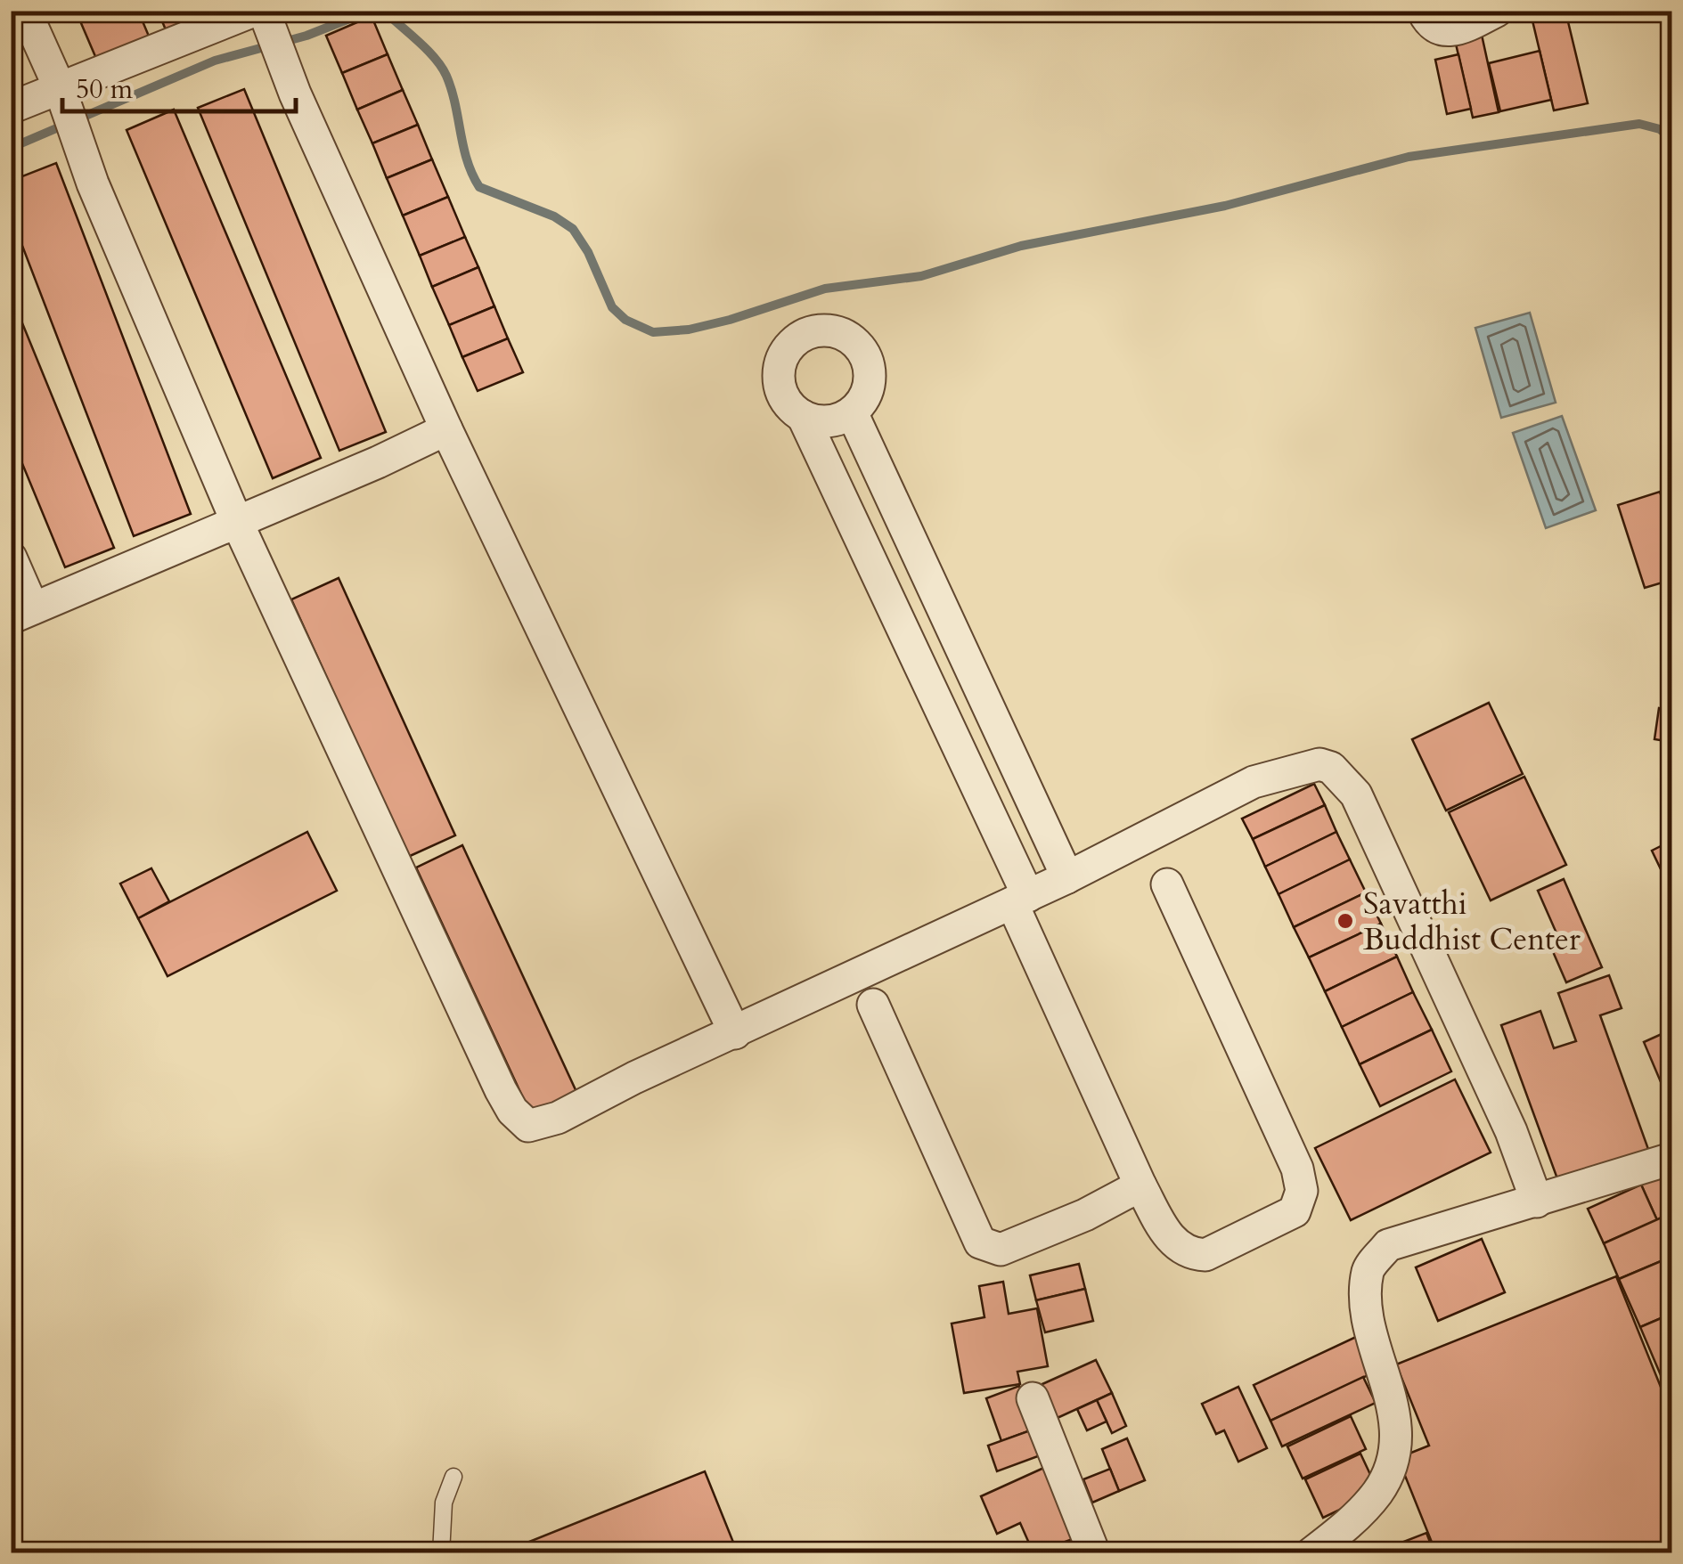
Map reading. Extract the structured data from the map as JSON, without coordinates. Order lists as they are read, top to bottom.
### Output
{
  "places": ["Savatthi Buddhist Center"],
  "scale_bar": "50 m"
}
